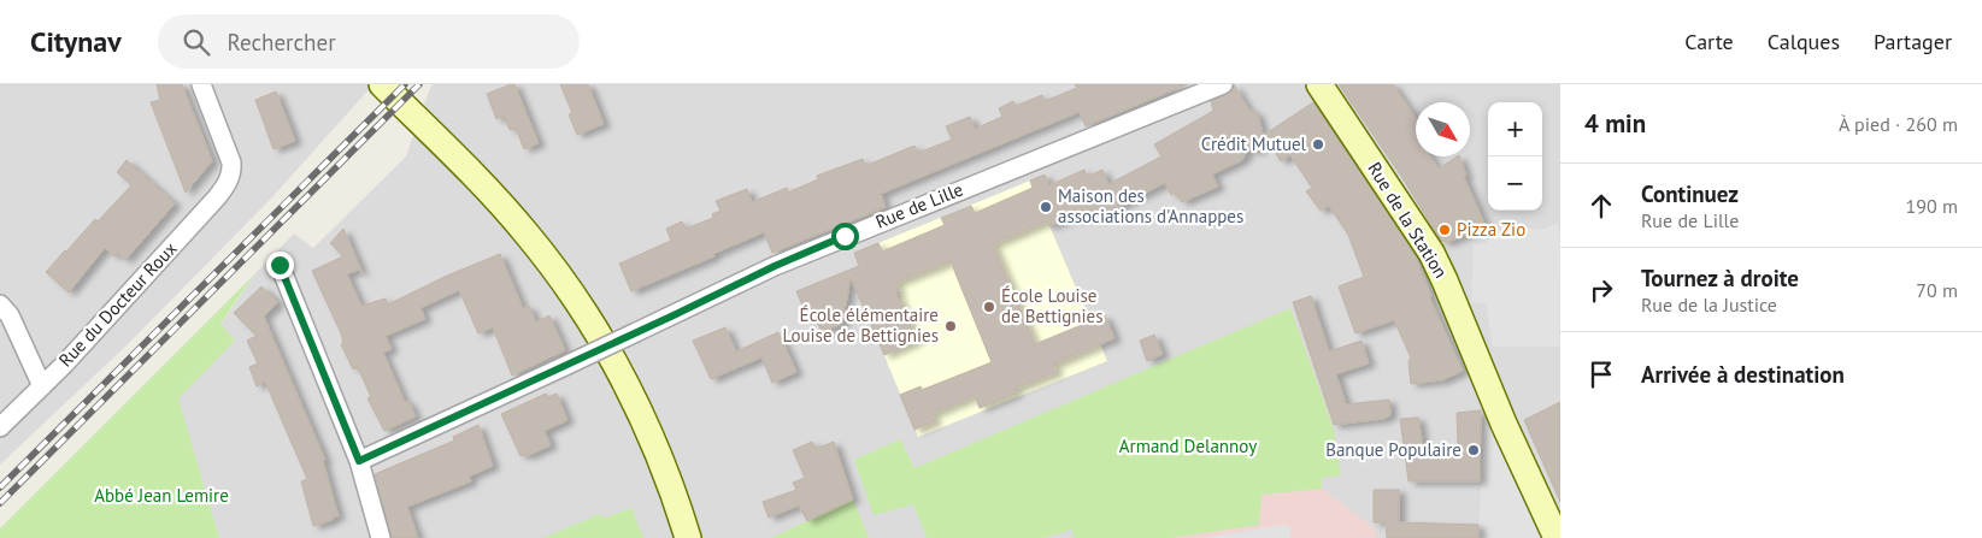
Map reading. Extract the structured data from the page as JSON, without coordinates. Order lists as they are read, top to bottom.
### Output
{
  "streets": {
    "main road": ["Rue de la Station"],
    "street": ["Rue de Lille", "Rue du Docteur Roux"]
  },
  "parks": ["Armand Delannoy", "Abbé Jean Lemire"],
  "places": [
    "Crédit Mutuel",
    "Maison des associations d'Annappes",
    "Pizza Zio",
    "École Louise de Bettignies",
    "École élémentaire Louise de Bettignies",
    "Banque Populaire"
  ],
  "north": "bottom right",
  "page": {
    "header": "Citynav",
    "search": "Rechercher",
    "nav": ["Carte", "Calques", "Partager"],
    "heading": ["4 min", "À pied · 260 m"],
    "map_buttons": ["+", "−"],
    "list": [
      ["Continuez", "Rue de Lille", "190 m"],
      ["Tournez à droite", "Rue de la Justice", "70 m"],
      "Arrivée à destination"
    ]
  }
}
